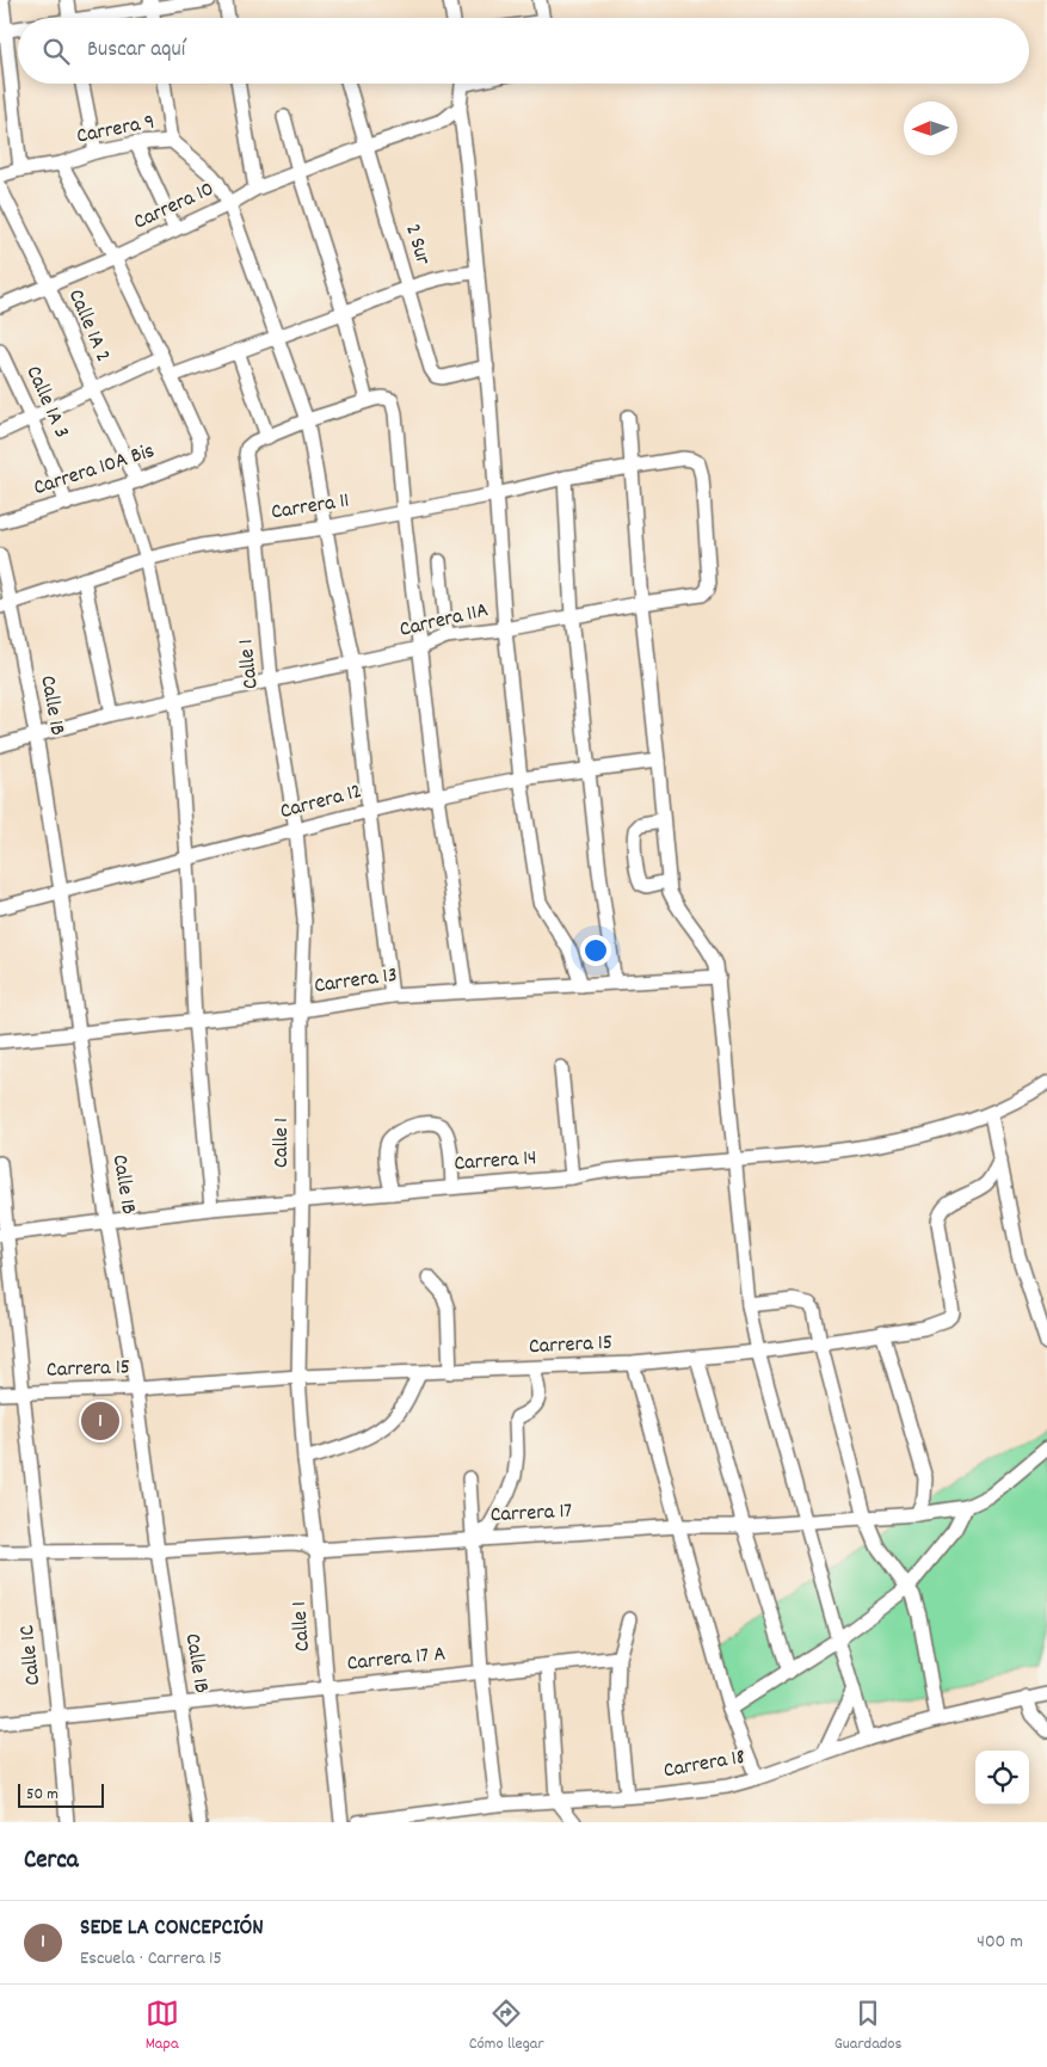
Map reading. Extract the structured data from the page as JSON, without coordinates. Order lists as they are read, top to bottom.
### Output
{
  "streets": {
    "street": [
      "Carrera 9",
      "Carrera 10",
      "2 Sur",
      "Calle 1A 2",
      "Calle 1A 3",
      "Carrera 10A Bis",
      "Carrera 11",
      "Carrera 11A",
      "Calle 1",
      "Calle 1B",
      "Carrera 12",
      "Carrera 13",
      "Carrera 14",
      "Carrera 15",
      "Carrera 17",
      "Calle 1C",
      "Carrera 17 A",
      "Carrera 18"
    ]
  },
  "crossings": [
    ["Carrera 10", "2 Sur"],
    ["Carrera 10", "Calle 1A 2"],
    ["Calle 1A 2", "Carrera 10A Bis"],
    ["Calle 1A 2", "Carrera 11"],
    ["Calle 1A 2", "Carrera 11A"],
    ["Calle 1A 2", "Carrera 12"],
    ["Calle 1A 2", "Carrera 13"],
    ["Calle 1A 2", "Carrera 14"],
    ["Calle 1A 3", "Carrera 10A Bis"],
    ["Carrera 11", "Carrera 11A"],
    ["Carrera 11", "Calle 1"],
    ["Carrera 11", "Calle 1B"],
    ["Carrera 11A", "Calle 1"],
    ["Carrera 11A", "Calle 1B"],
    ["Calle 1", "Carrera 12"],
    ["Calle 1", "Carrera 13"],
    ["Calle 1", "Carrera 14"],
    ["Calle 1", "Carrera 15"],
    ["Calle 1", "Carrera 17"],
    ["Calle 1", "Carrera 17 A"],
    ["Calle 1B", "Carrera 12"],
    ["Calle 1B", "Carrera 13"],
    ["Calle 1B", "Carrera 14"],
    ["Calle 1B", "Carrera 15"],
    ["Calle 1B", "Carrera 17"],
    ["Calle 1B", "Carrera 17 A"],
    ["Carrera 14", "Calle 1C"],
    ["Carrera 15", "Calle 1C"],
    ["Carrera 17", "Calle 1C"],
    ["Calle 1C", "Carrera 17 A"]
  ],
  "scale_bar": "50 m",
  "north": "left",
  "page": {
    "search": "Buscar aquí",
    "pins": "1",
    "scale": "50 m",
    "heading": "Cerca",
    "list": [
      {
        "mark": "1",
        "name": "SEDE LA CONCEPCIÓN",
        "note": "Escuela · Carrera 15",
        "value": "400 m"
      }
    ],
    "nav": ["Mapa", "Cómo llegar", "Guardados"]
  }
}
